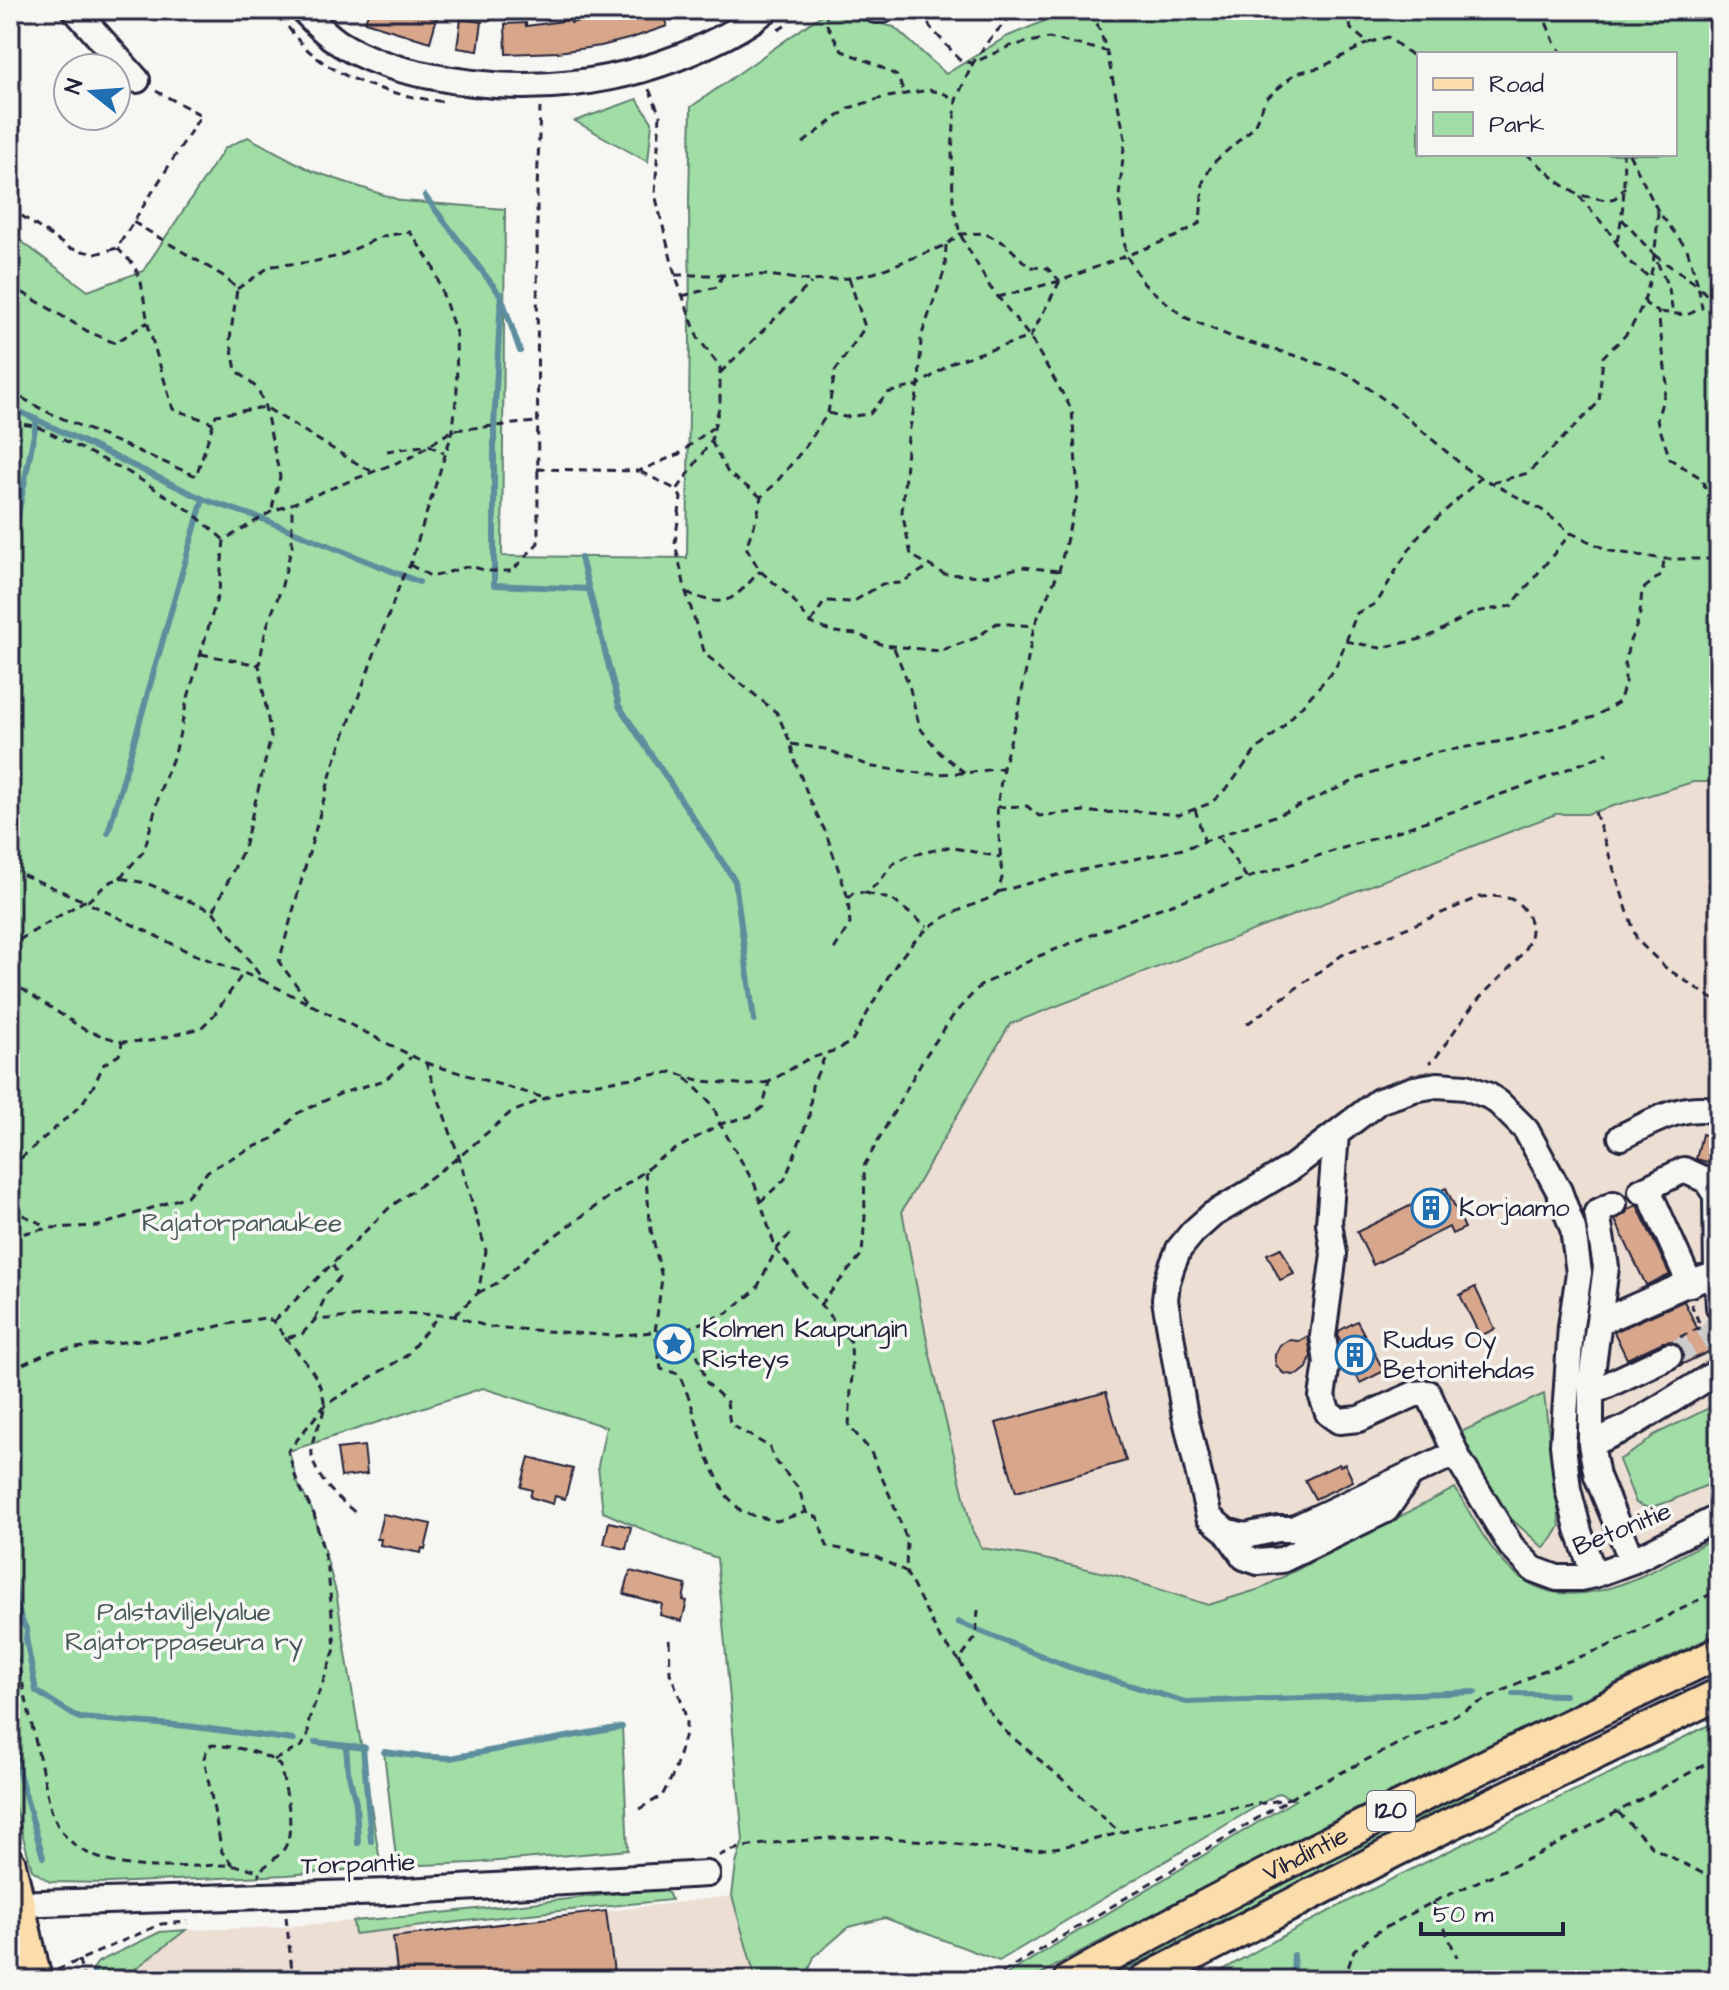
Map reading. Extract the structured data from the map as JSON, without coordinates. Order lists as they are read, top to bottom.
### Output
{
  "streets": {
    "main road": ["120", "Vihdintie"],
    "street": ["Betonitie", "Torpantie"]
  },
  "parks": ["Rajatorpanaukee", "Palstaviljelyalue Rajatorppaseura ry"],
  "places": {
    "building": ["Korjaamo", "Rudus Oy Betonitehdas"],
    "place": ["Kolmen Kaupungin Risteys"]
  },
  "legend": ["Road", "Park"],
  "scale_bar": "50 m",
  "north": "left"
}
